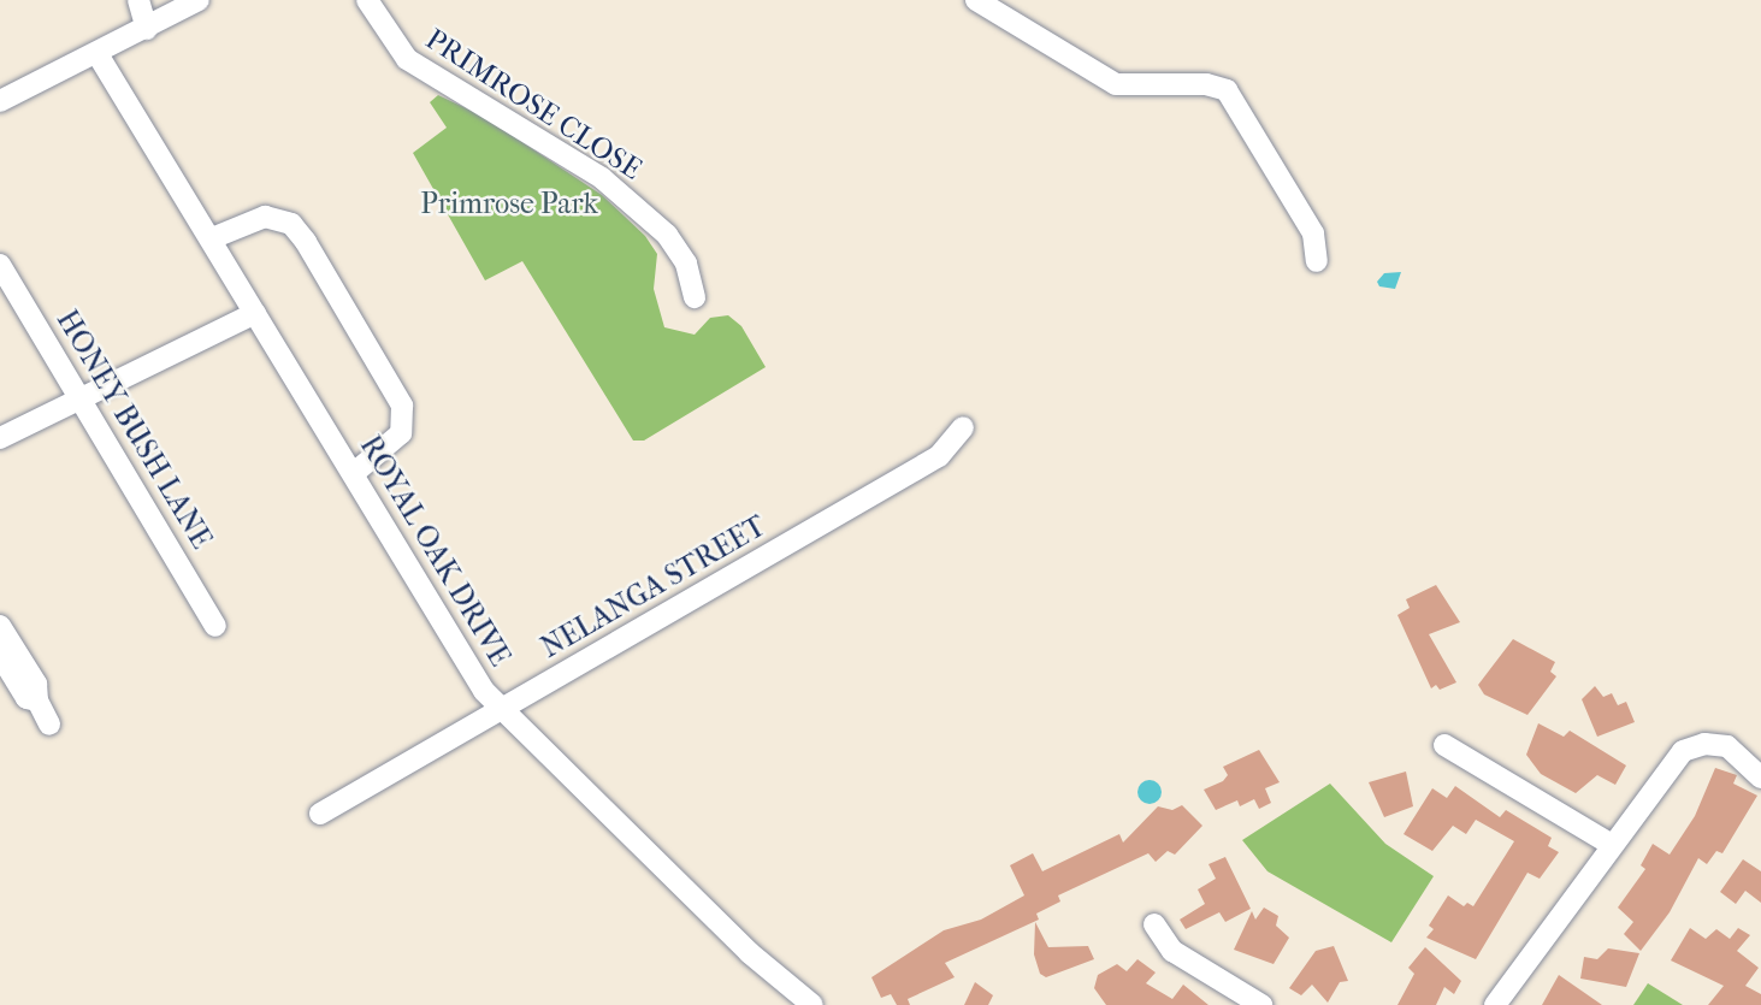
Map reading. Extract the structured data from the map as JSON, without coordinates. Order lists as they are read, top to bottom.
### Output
{
  "streets": {
    "street": [
      "PRIMROSE CLOSE",
      "HONEY BUSH LANE",
      "ROYAL OAK DRIVE",
      "NELANGA STREET"
    ]
  },
  "crossings": [
    ["ROYAL OAK DRIVE", "NELANGA STREET"]
  ],
  "parks": ["Primrose Park"]
}
